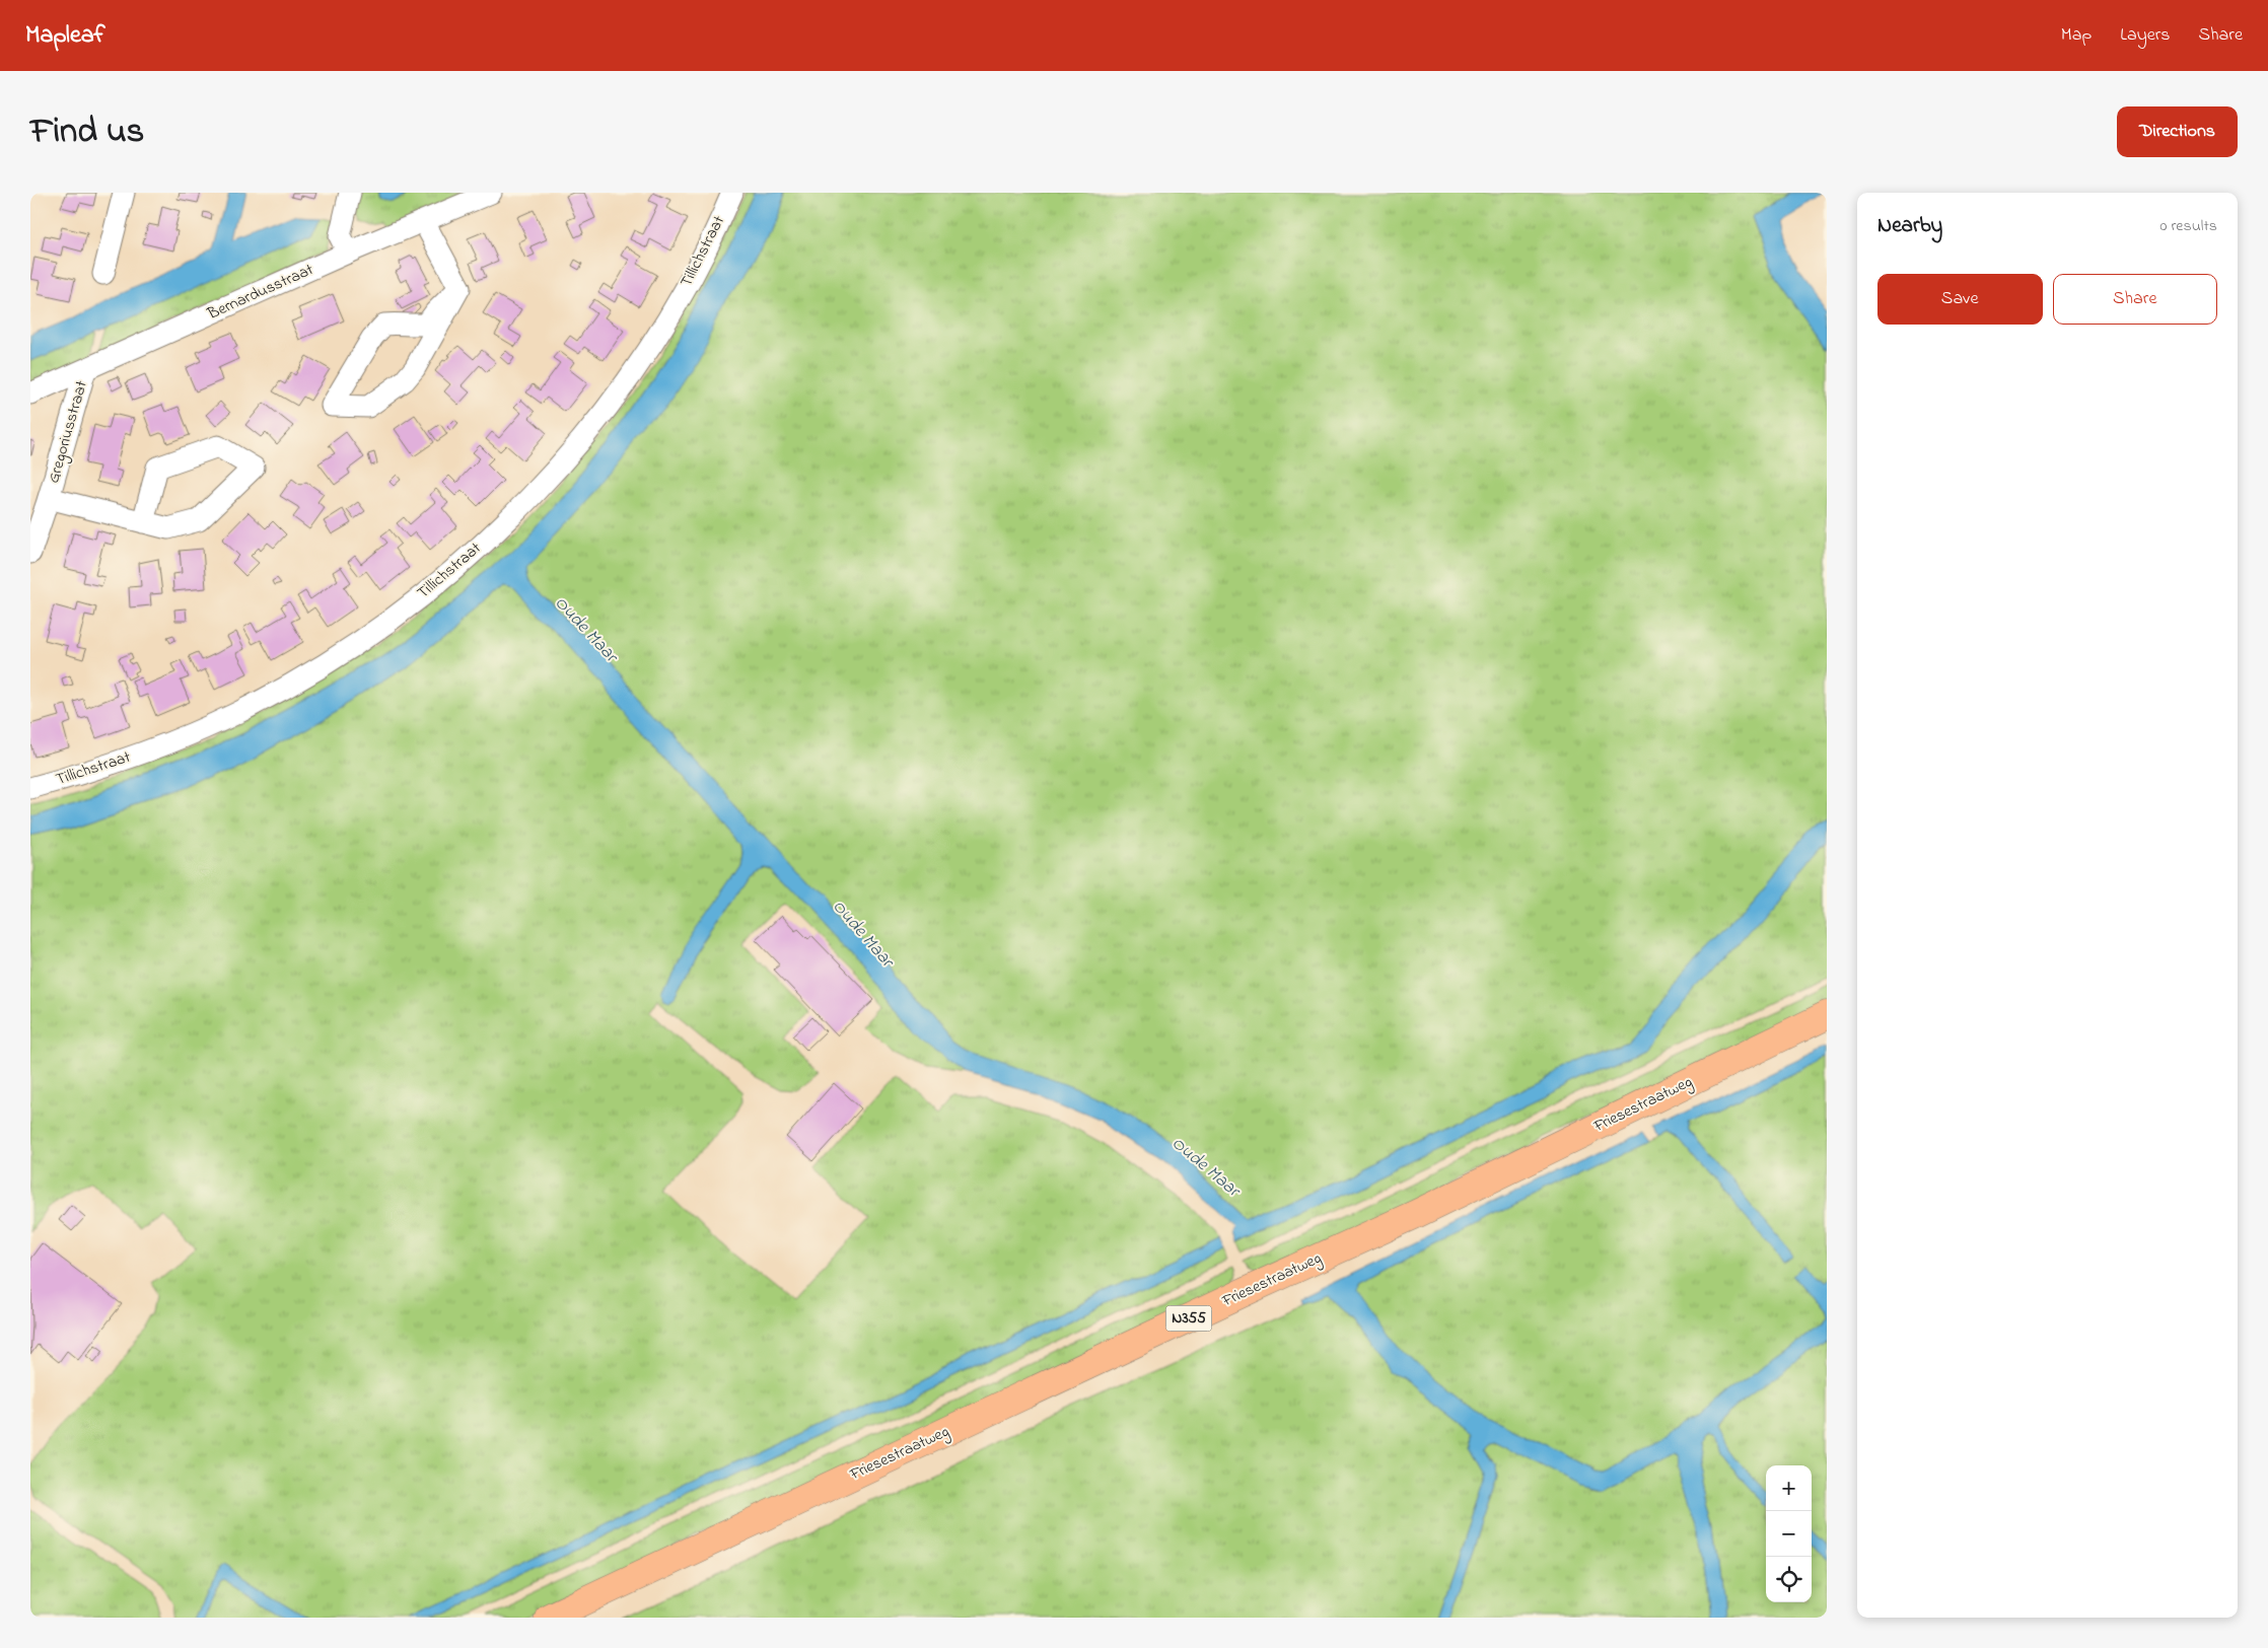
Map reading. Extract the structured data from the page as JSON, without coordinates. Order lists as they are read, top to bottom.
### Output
{
  "streets": {
    "main road": ["Friesestraatweg", "N355"],
    "street": ["Tillichstraat", "Bernardusstraat", "Gregoriusstraat"]
  },
  "crossings": [
    ["Bernardusstraat", "Gregoriusstraat"]
  ],
  "water": ["Oude Maar"],
  "page": {
    "header": "Mapleaf",
    "nav": ["Map", "Layers", "Share"],
    "title": "Find us",
    "buttons": [
      "Directions",
      ["Save", "Share"]
    ],
    "heading": ["Nearby", "0 results"],
    "map_buttons": ["+", "−"]
  }
}
